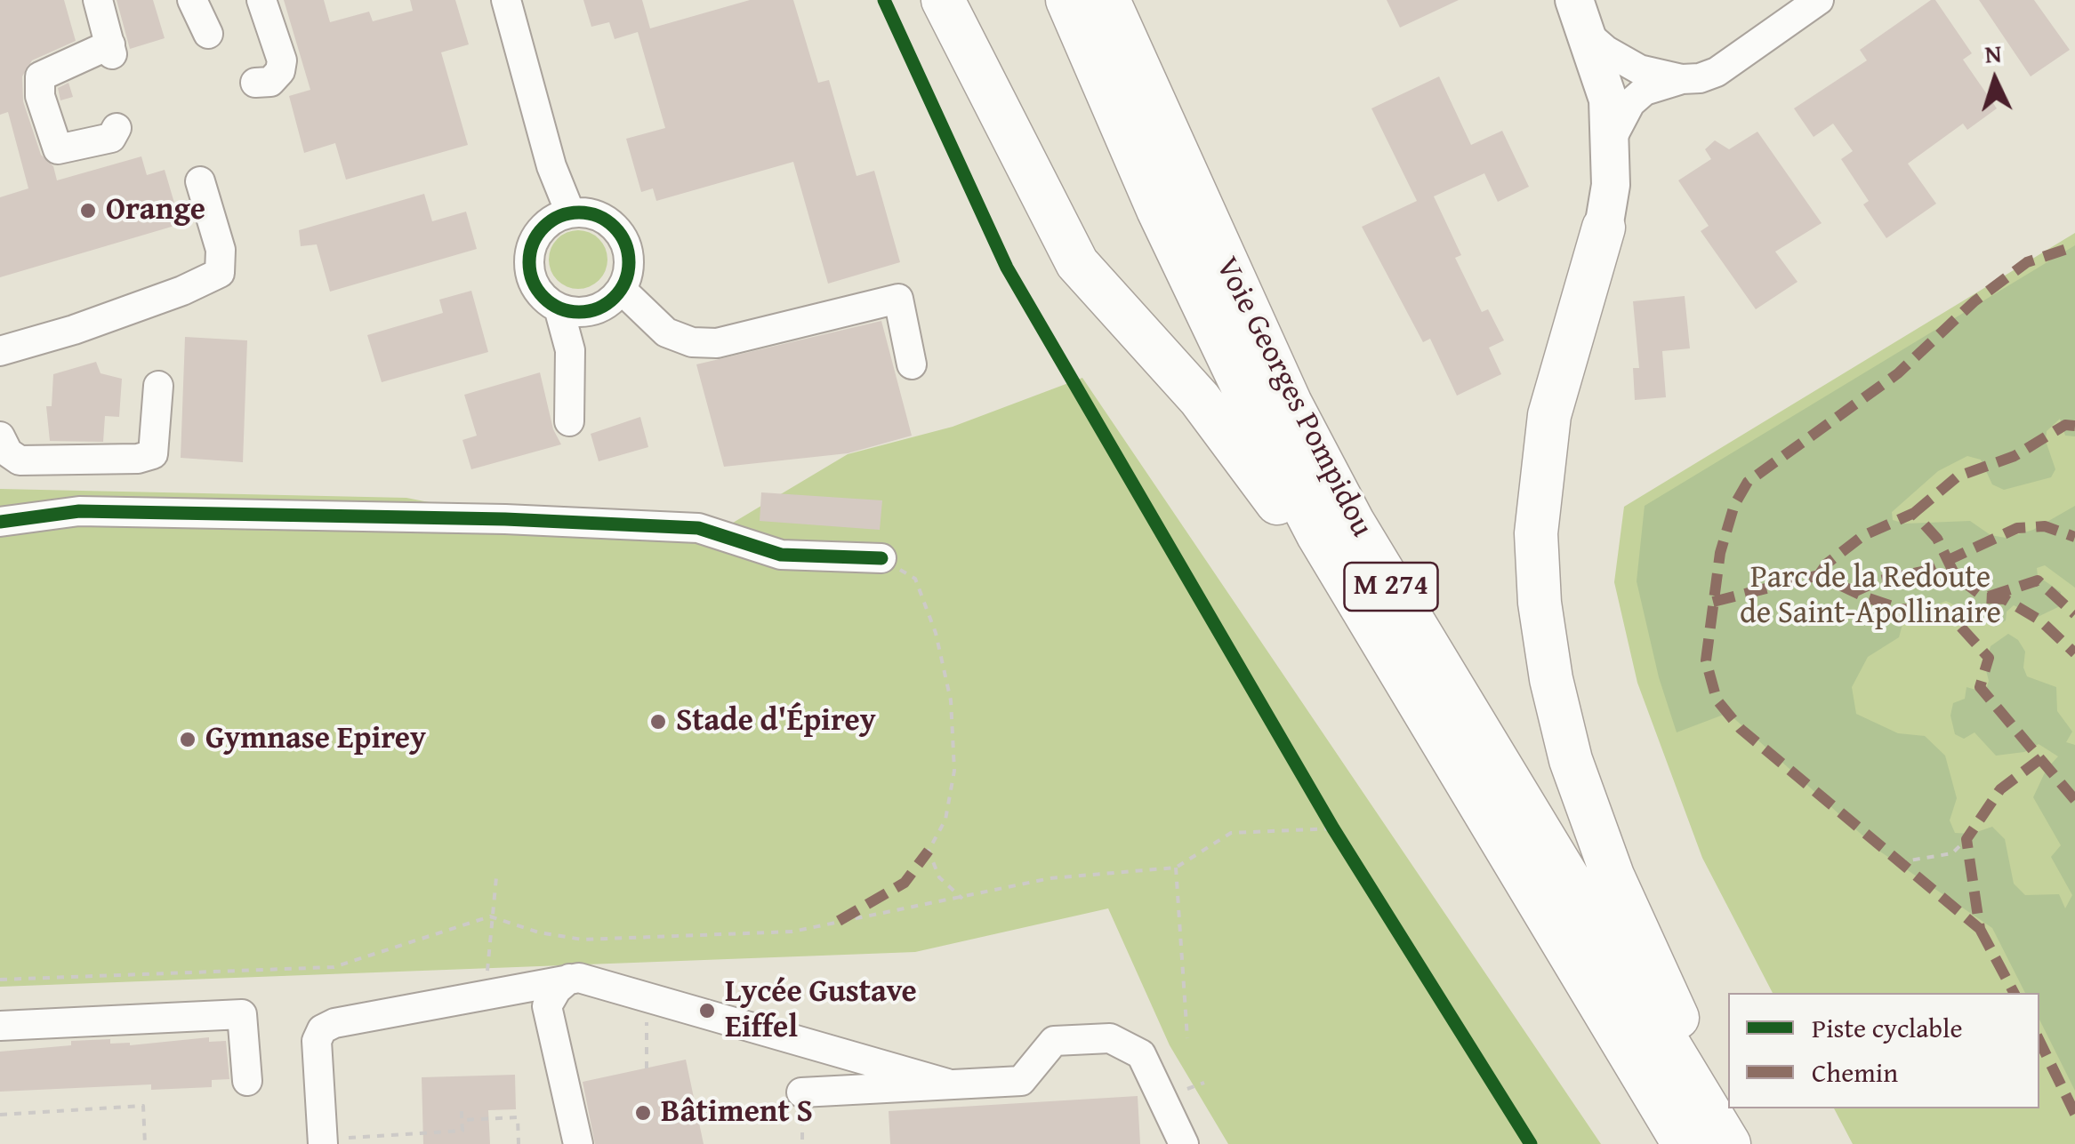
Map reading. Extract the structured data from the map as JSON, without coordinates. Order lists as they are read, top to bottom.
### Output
{
  "streets": {
    "highway": ["Voie Georges Pompidou", "M 274"]
  },
  "parks": ["Parc de la Redoute de Saint-Apollinaire"],
  "places": [
    "Orange",
    "Stade d'Épirey",
    "Gymnase Epirey",
    "Lycée Gustave Eiffel",
    "Bâtiment S"
  ],
  "legend": ["Piste cyclable", "Chemin"],
  "north": "top"
}
